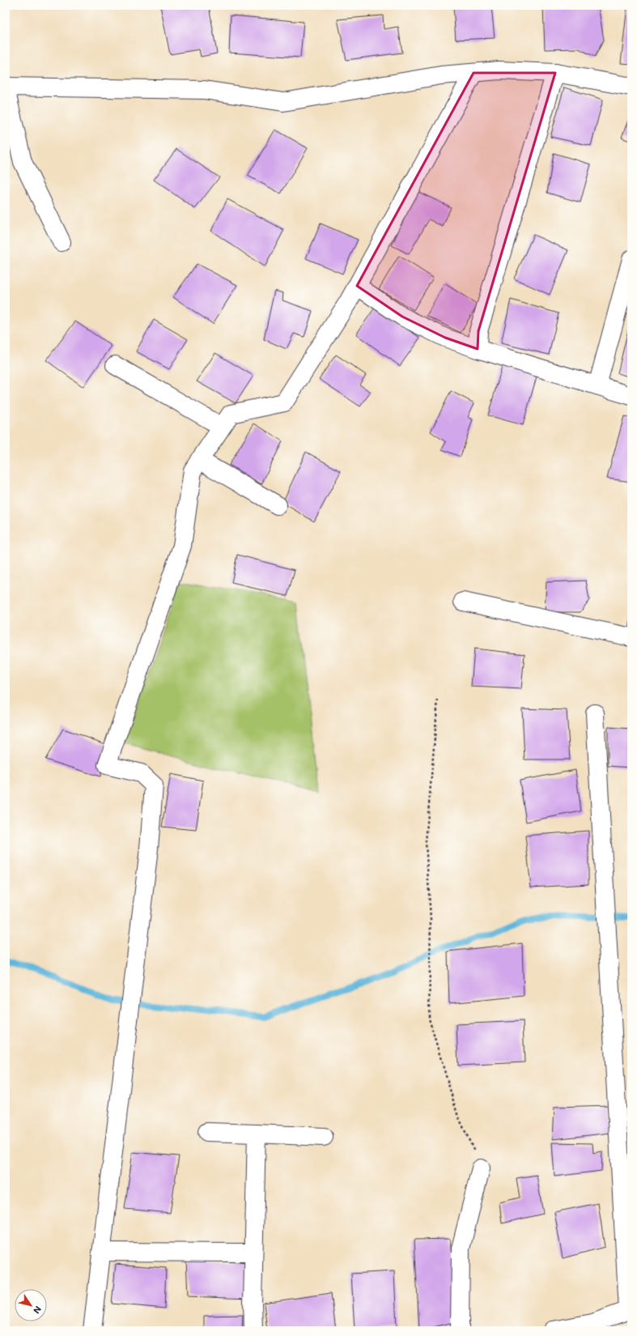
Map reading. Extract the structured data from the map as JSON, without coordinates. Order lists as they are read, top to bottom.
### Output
{
  "north": "bottom right"
}
